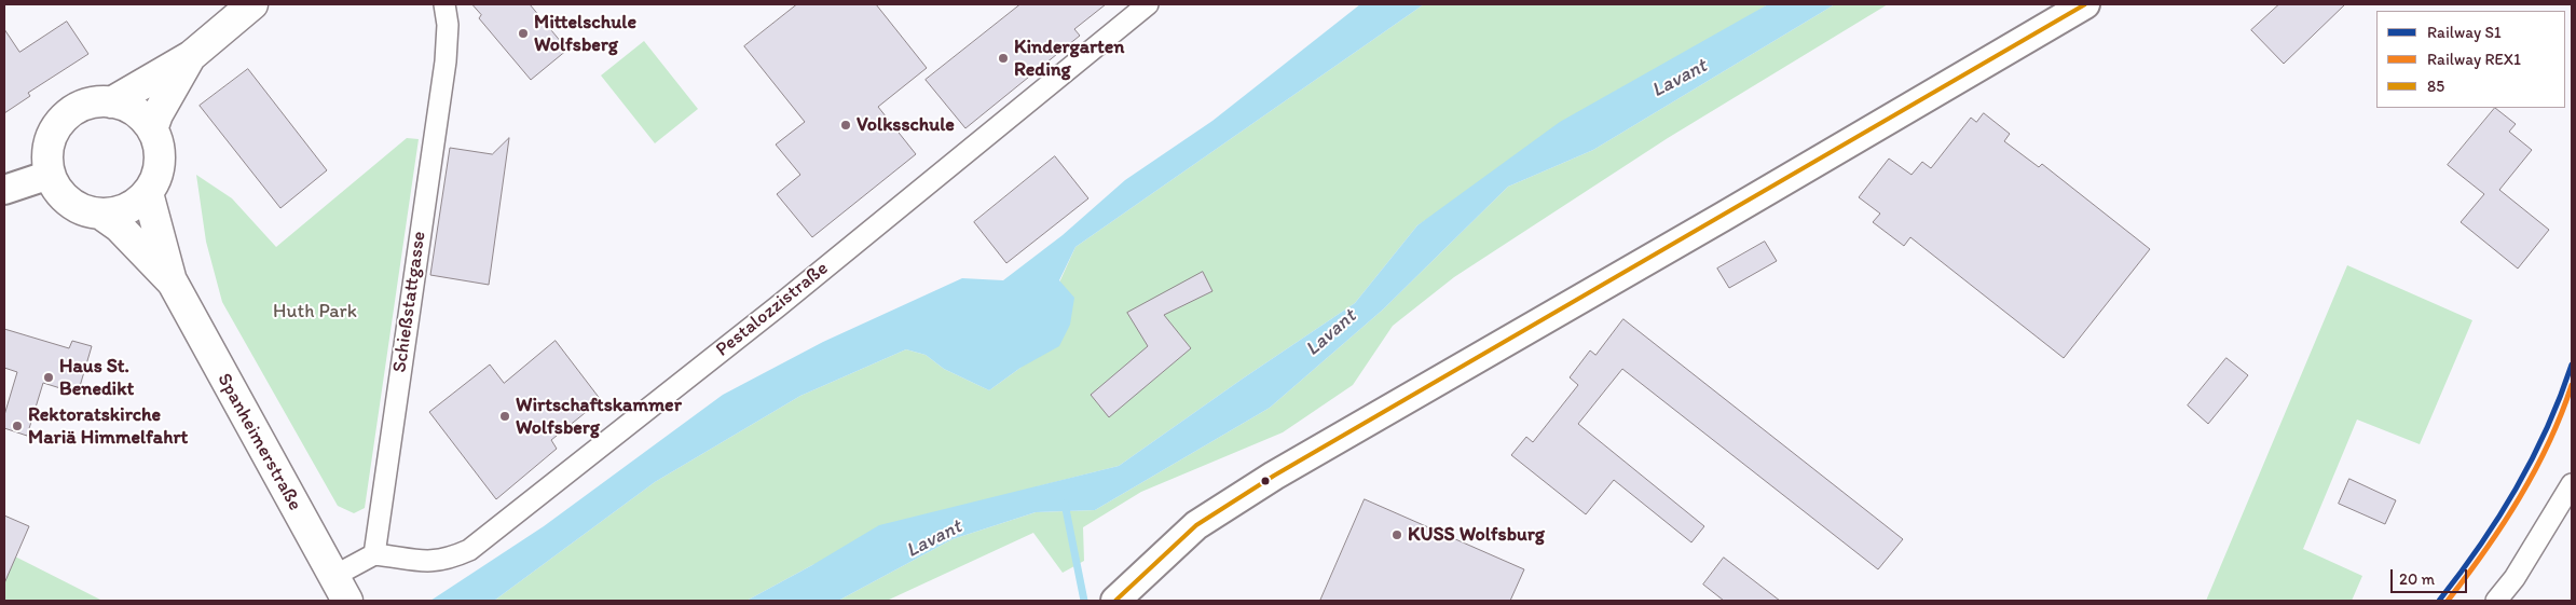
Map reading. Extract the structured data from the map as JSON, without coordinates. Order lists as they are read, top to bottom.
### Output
{
  "streets": {
    "main road": ["Spanheimerstraße"],
    "street": ["Schießstattgasse", "Pestalozzistraße"]
  },
  "crossings": [
    ["Schießstattgasse", "Pestalozzistraße"]
  ],
  "water": ["Lavant"],
  "parks": ["Huth Park"],
  "places": [
    "Mittelschule Wolfsberg",
    "Kindergarten Reding",
    "Volksschule",
    "Haus St. Benedikt",
    "Wirtschaftskammer Wolfsberg",
    "Rektoratskirche Mariä Himmelfahrt",
    "KUSS Wolfsburg"
  ],
  "lines": ["transit line 85", "rail line S1", "rail line REX1"],
  "legend": ["Railway S1", "Railway REX1", "85"],
  "scale_bar": "20 m"
}
